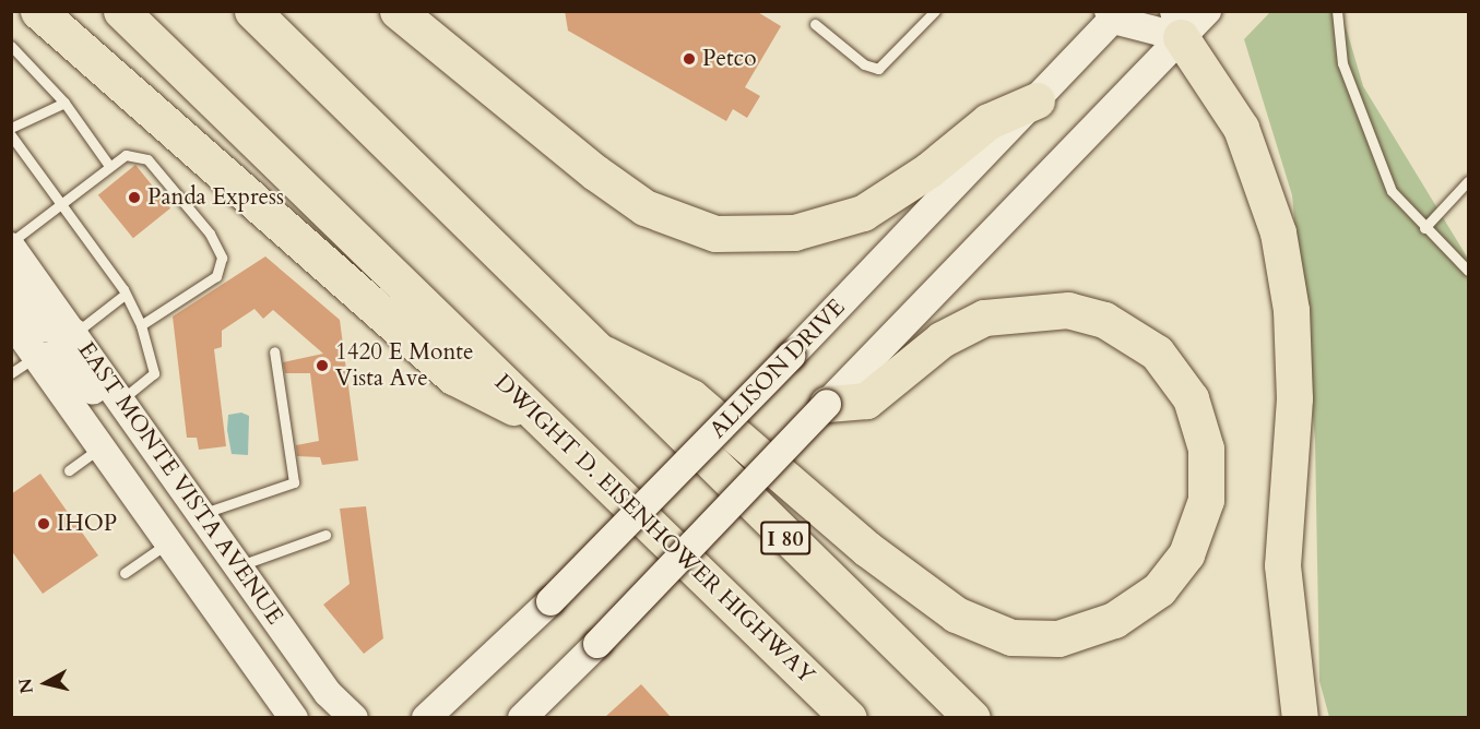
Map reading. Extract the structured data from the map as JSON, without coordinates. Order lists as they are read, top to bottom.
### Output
{
  "streets": {
    "highway": ["DWIGHT D. EISENHOWER HIGHWAY", "I 80"],
    "main road": ["ALLISON DRIVE", "EAST MONTE VISTA AVENUE"]
  },
  "places": [
    "Petco",
    "Panda Express",
    "1420 E Monte Vista Ave",
    "IHOP"
  ],
  "north": "left"
}
